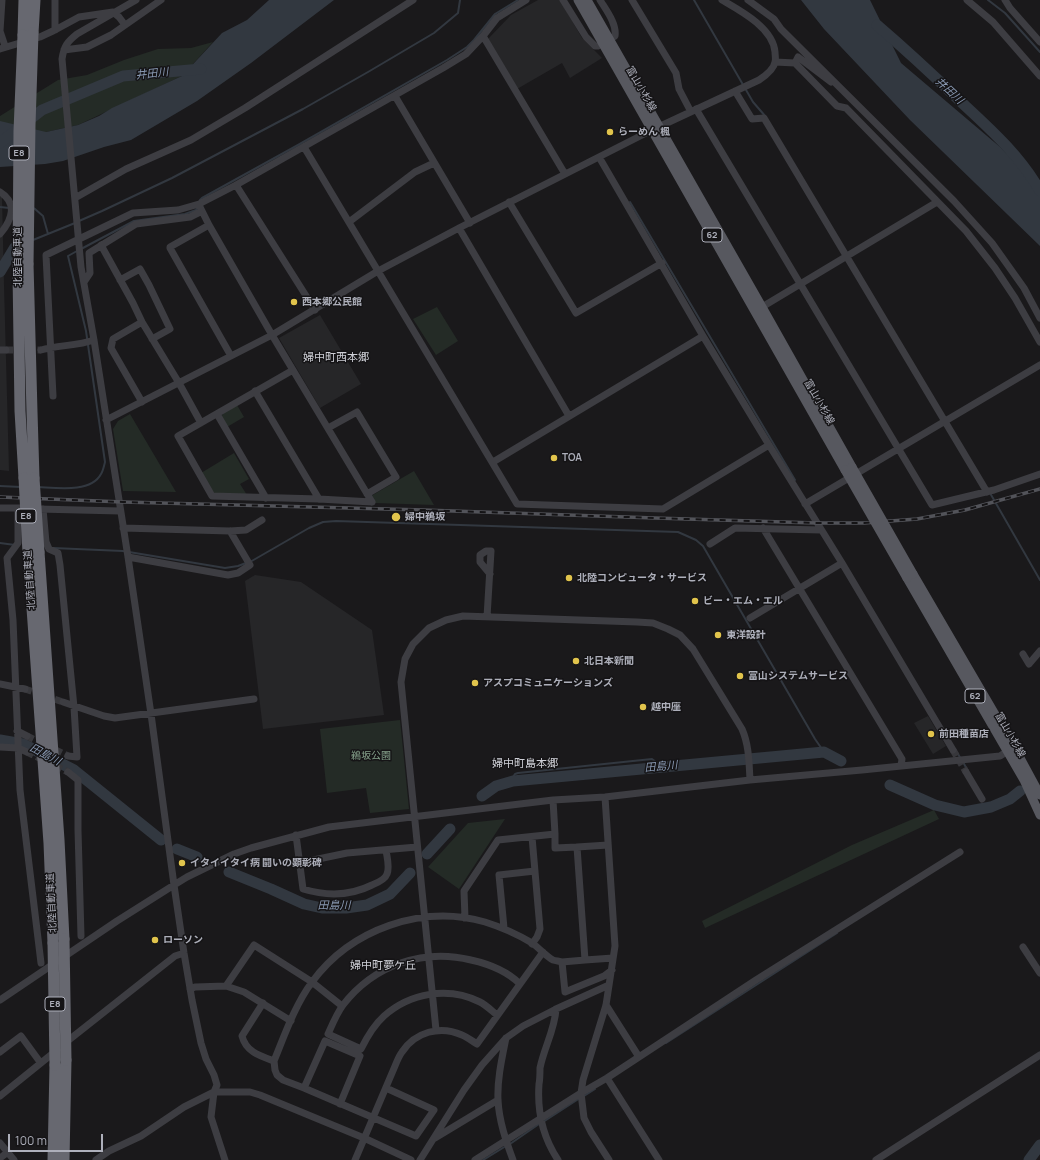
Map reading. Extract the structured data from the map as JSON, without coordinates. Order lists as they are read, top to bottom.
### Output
{
  "streets": {
    "highway": ["E8", "北陸自動車道"],
    "main road": ["富山小杉線", "62"]
  },
  "districts": ["婦中町西本郷", "婦中町島本郷", "婦中町夢ケ丘"],
  "water": ["井田川", "田島川"],
  "parks": ["鵜坂公園"],
  "places": [
    "らーめん 楓",
    "西本郷公民館",
    "TOA",
    "婦中鵜坂",
    "北陸コンピュータ・サービス",
    "ビー・エム・エル",
    "東洋設計",
    "北日本新聞",
    "富山システムサービス",
    "アスプコミュニケーションズ",
    "越中座",
    "前田種苗店",
    "イタイイタイ病 闘いの顕彰碑",
    "ローソン"
  ],
  "scale_bar": "100 m"
}
